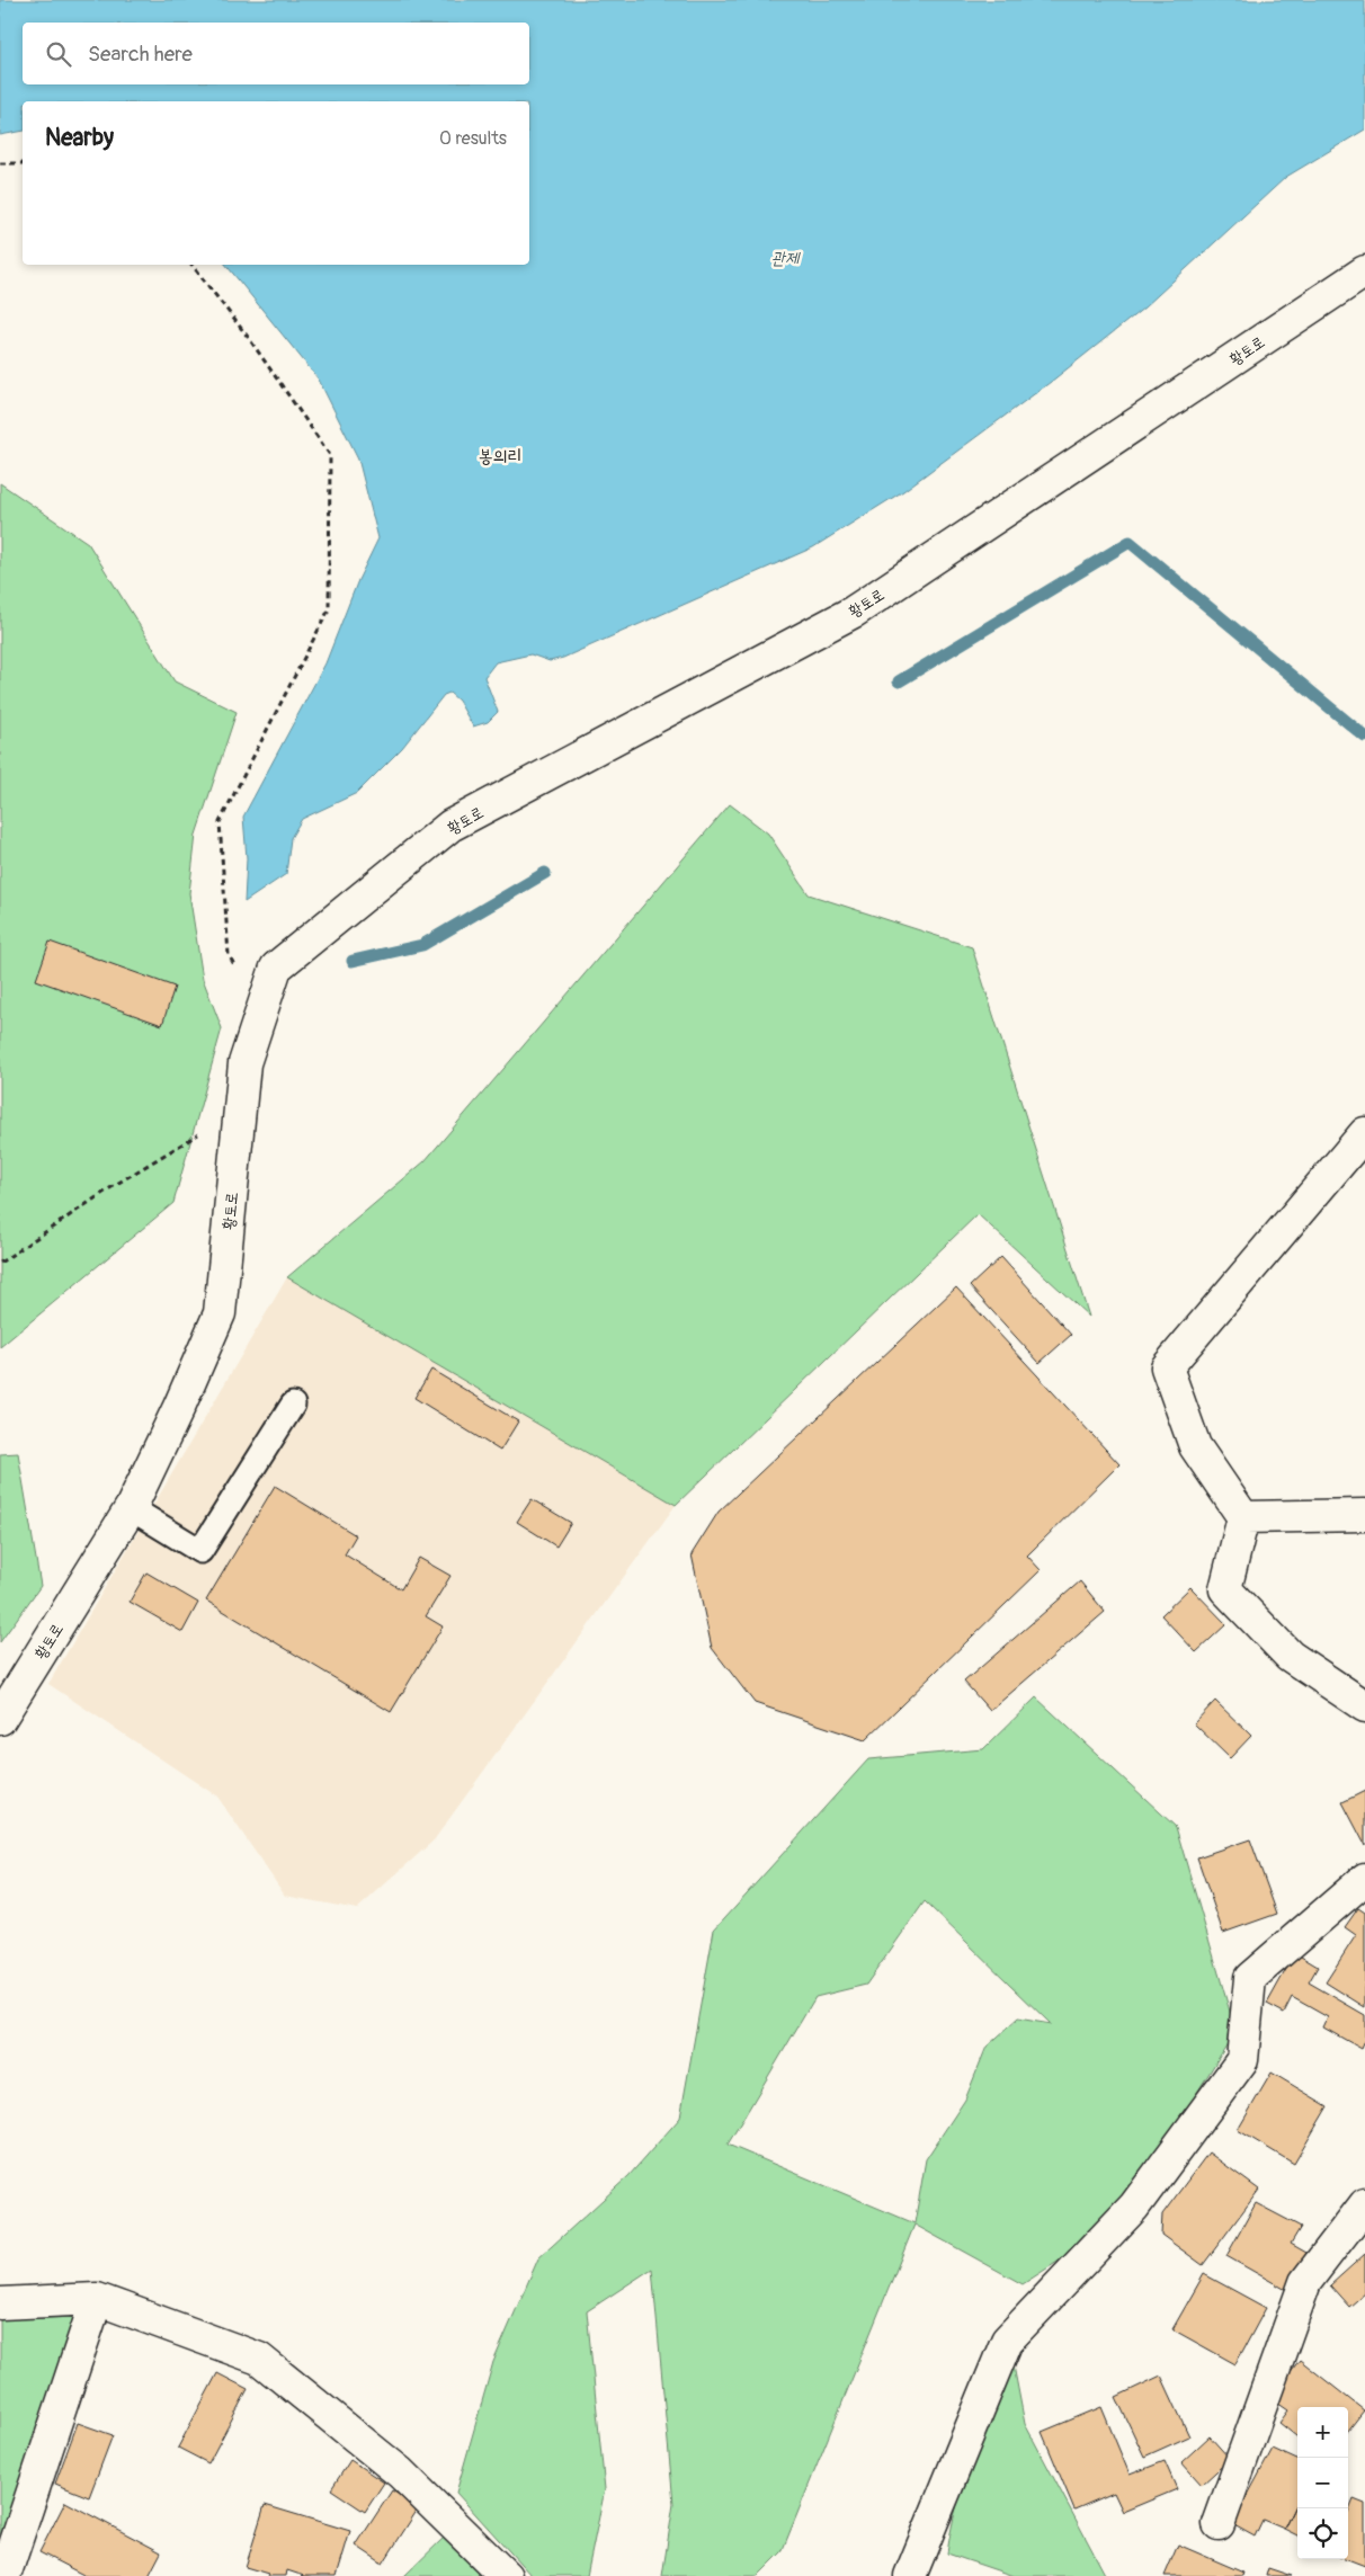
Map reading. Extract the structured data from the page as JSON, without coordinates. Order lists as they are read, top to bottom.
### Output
{
  "streets": {
    "street": ["황토로"]
  },
  "districts": ["봉의리"],
  "water": ["관제"],
  "page": {
    "search": "Search here",
    "heading": ["Nearby", "0 results"],
    "map_buttons": ["+", "−"]
  }
}
